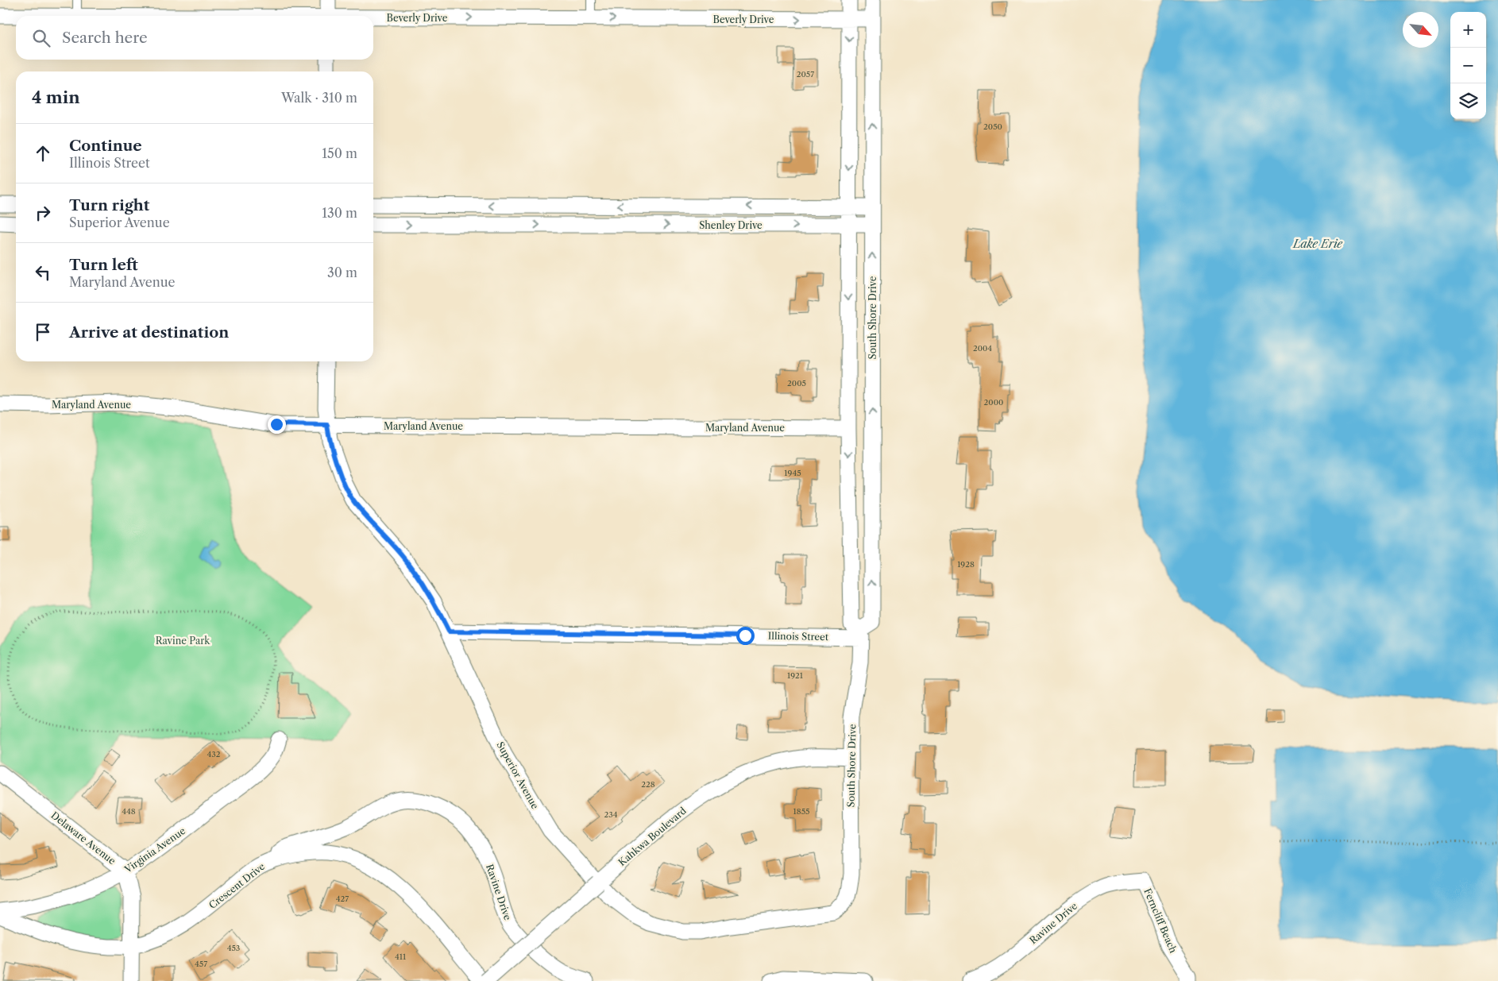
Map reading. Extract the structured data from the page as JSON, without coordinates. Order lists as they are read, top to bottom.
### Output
{
  "streets": {
    "street": [
      "Beverly Drive",
      "Shenley Drive",
      "South Shore Drive",
      "Maryland Avenue",
      "Illinois Street",
      "Superior Avenue",
      "Kahkwa Boulevard",
      "Delaware Avenue",
      "Virginia Avenue",
      "Crescent Drive",
      "Ravine Drive",
      "Ferncliff Beach"
    ]
  },
  "crossings": [
    ["Beverly Drive", "South Shore Drive"],
    ["Shenley Drive", "South Shore Drive"],
    ["South Shore Drive", "Illinois Street"],
    ["South Shore Drive", "Superior Avenue"],
    ["South Shore Drive", "Kahkwa Boulevard"],
    ["Maryland Avenue", "Superior Avenue"],
    ["Illinois Street", "Superior Avenue"],
    ["Superior Avenue", "Kahkwa Boulevard"],
    ["Delaware Avenue", "Virginia Avenue"],
    ["Delaware Avenue", "Crescent Drive"],
    ["Crescent Drive", "Ravine Drive"],
    ["Ravine Drive", "Ferncliff Beach"]
  ],
  "one_way": ["Beverly Drive"],
  "water": ["Lake Erie"],
  "parks": ["Ravine Park"],
  "house_numbers": [
    "2057",
    "2050",
    "2004",
    "2005",
    "2000",
    "1945",
    "1928",
    "1921",
    "432",
    "228",
    "448",
    "1855",
    "234",
    "427",
    "453",
    "411",
    "457"
  ],
  "north": "bottom right",
  "page": {
    "map_buttons": ["+", "−"],
    "search": "Search here",
    "heading": ["4 min", "Walk · 310 m"],
    "list": [
      ["Continue", "Illinois Street", "150 m"],
      ["Turn right", "Superior Avenue", "130 m"],
      ["Turn left", "Maryland Avenue", "30 m"],
      "Arrive at destination"
    ]
  }
}
